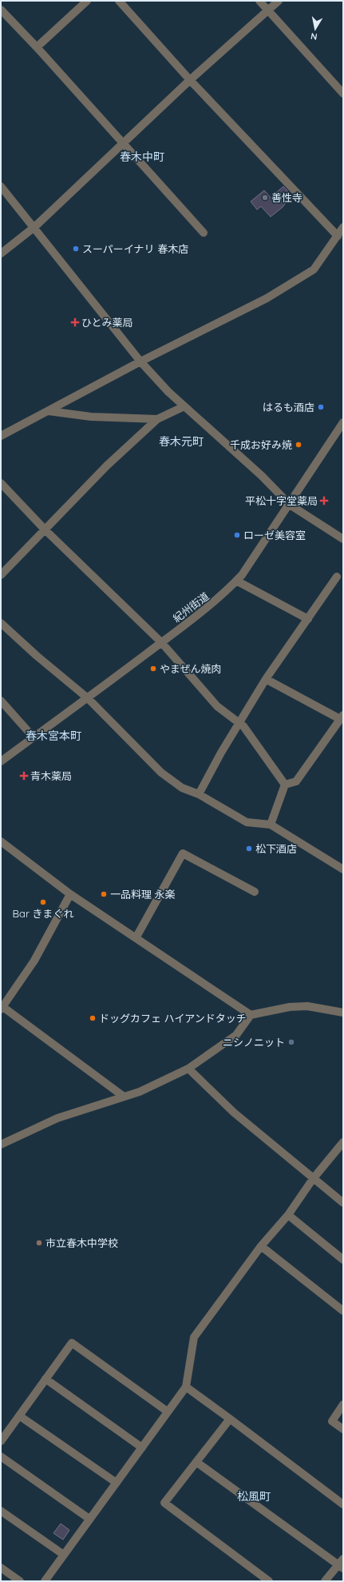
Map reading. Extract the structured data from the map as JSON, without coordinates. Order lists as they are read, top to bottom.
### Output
{
  "streets": {
    "street": ["紀州街道"]
  },
  "districts": [
    "春木中町",
    "春木元町",
    "春木宮本町",
    "松風町"
  ],
  "places": {
    "other": [
      "善性寺",
      "スーパーイナリ 春木店",
      "はるも酒店",
      "千成お好み焼",
      "ローゼ美容室",
      "やまぜん焼肉",
      "松下酒店",
      "一品料理 永楽",
      "Bar きまぐれ",
      "ドッグカフェ ハイアンドタッチ",
      "ニシノニット",
      "市立春木中学校"
    ],
    "health": ["ひとみ薬局", "平松十字堂薬局", "青木薬局"]
  },
  "north": "bottom"
}
